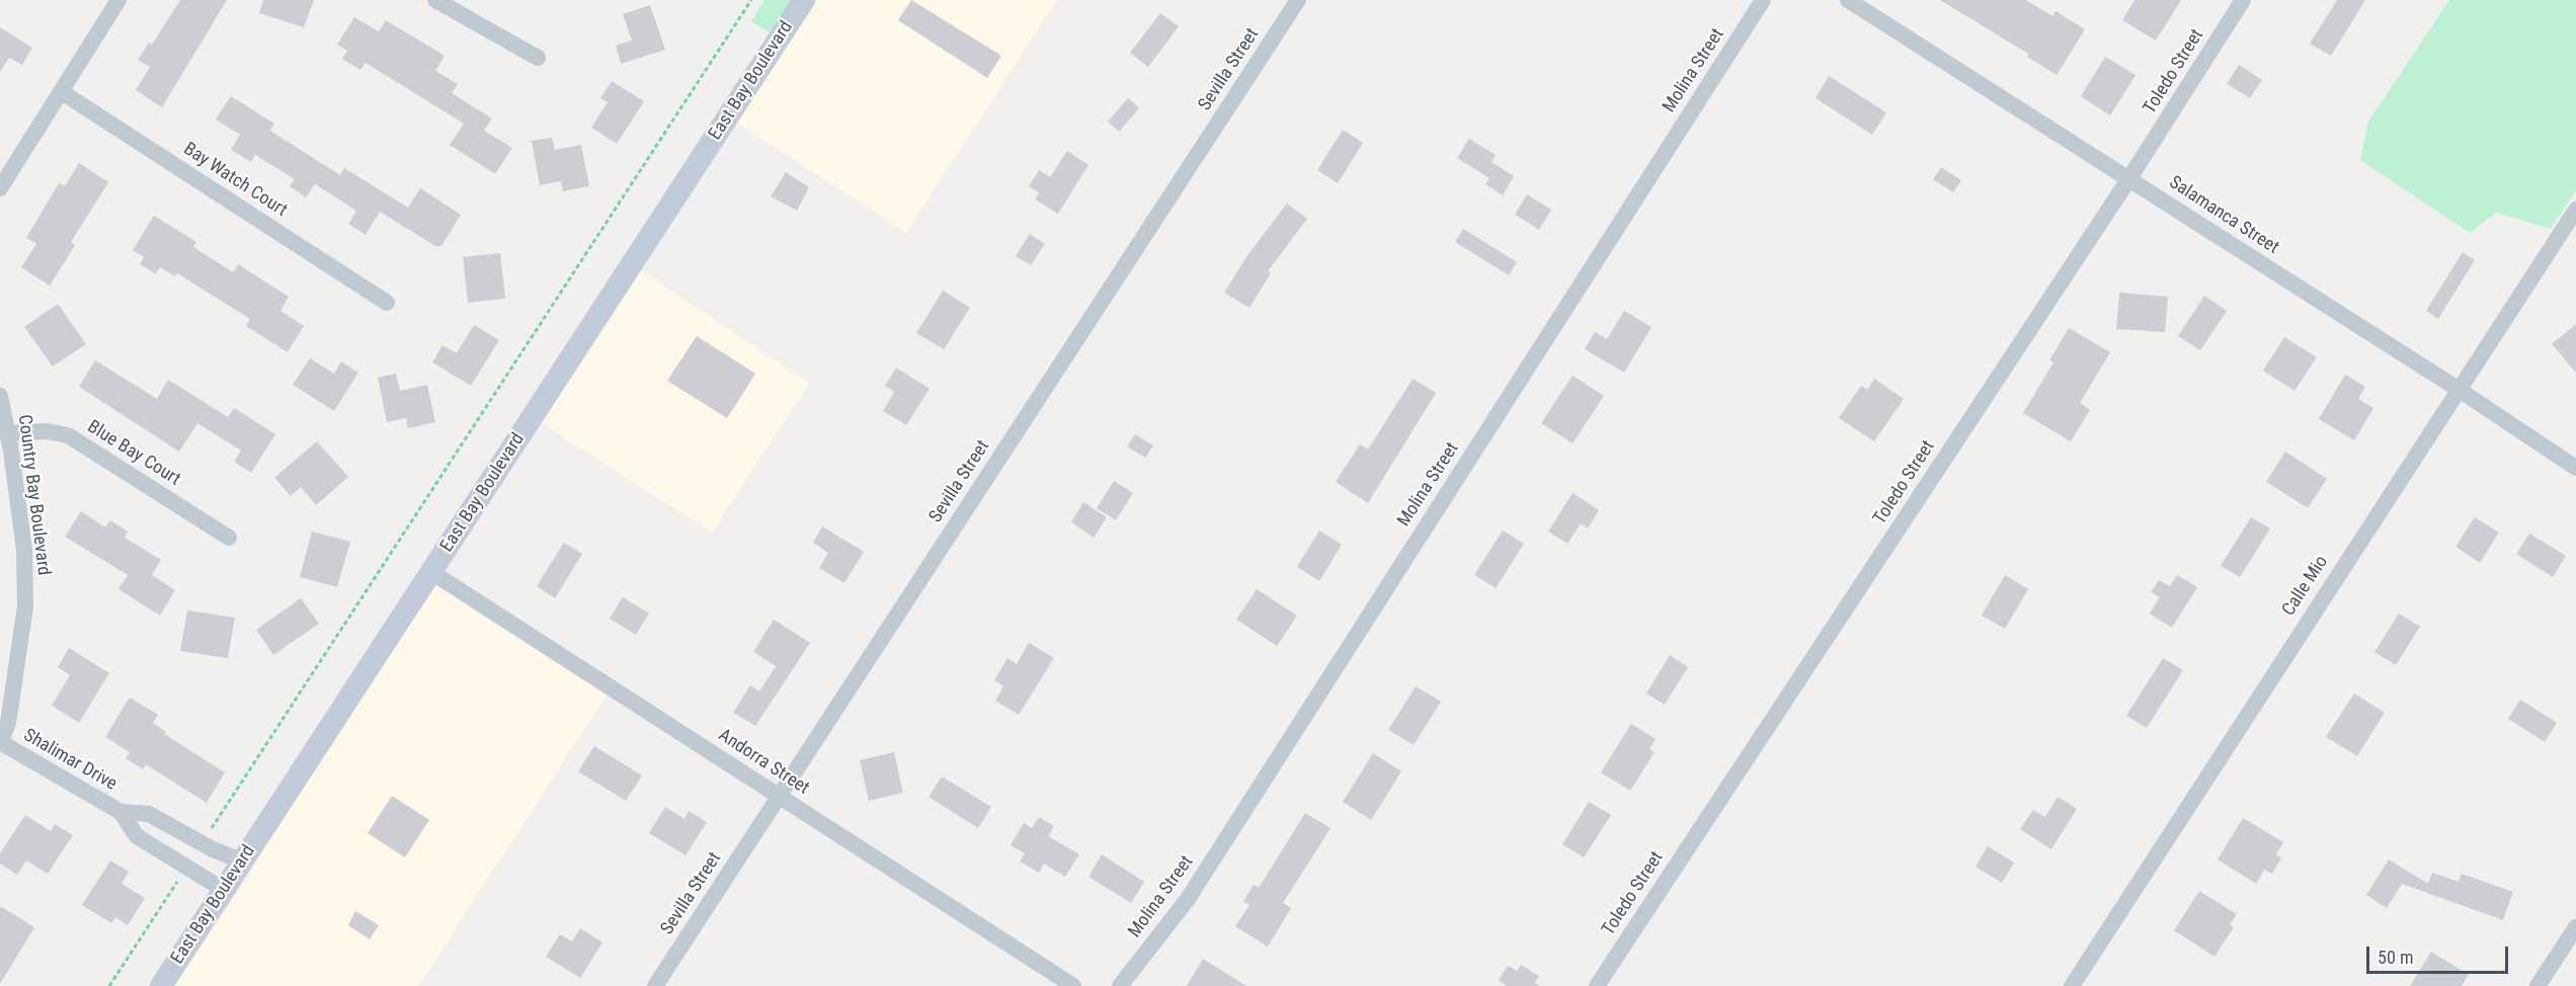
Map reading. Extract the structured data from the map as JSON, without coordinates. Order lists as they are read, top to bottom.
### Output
{
  "streets": {
    "main road": ["East Bay Boulevard"],
    "street": [
      "Sevilla Street",
      "Molina Street",
      "Toledo Street",
      "Bay Watch Court",
      "Salamanca Street",
      "Blue Bay Court",
      "Country Bay Boulevard",
      "Calle Mio",
      "Shalimar Drive",
      "Andorra Street"
    ]
  },
  "crossings": [
    ["Sevilla Street", "Andorra Street"],
    ["Toledo Street", "Salamanca Street"],
    ["East Bay Boulevard", "Shalimar Drive"],
    ["East Bay Boulevard", "Andorra Street"],
    ["Salamanca Street", "Calle Mio"],
    ["Blue Bay Court", "Country Bay Boulevard"],
    ["Country Bay Boulevard", "Shalimar Drive"]
  ],
  "scale_bar": "50 m"
}
